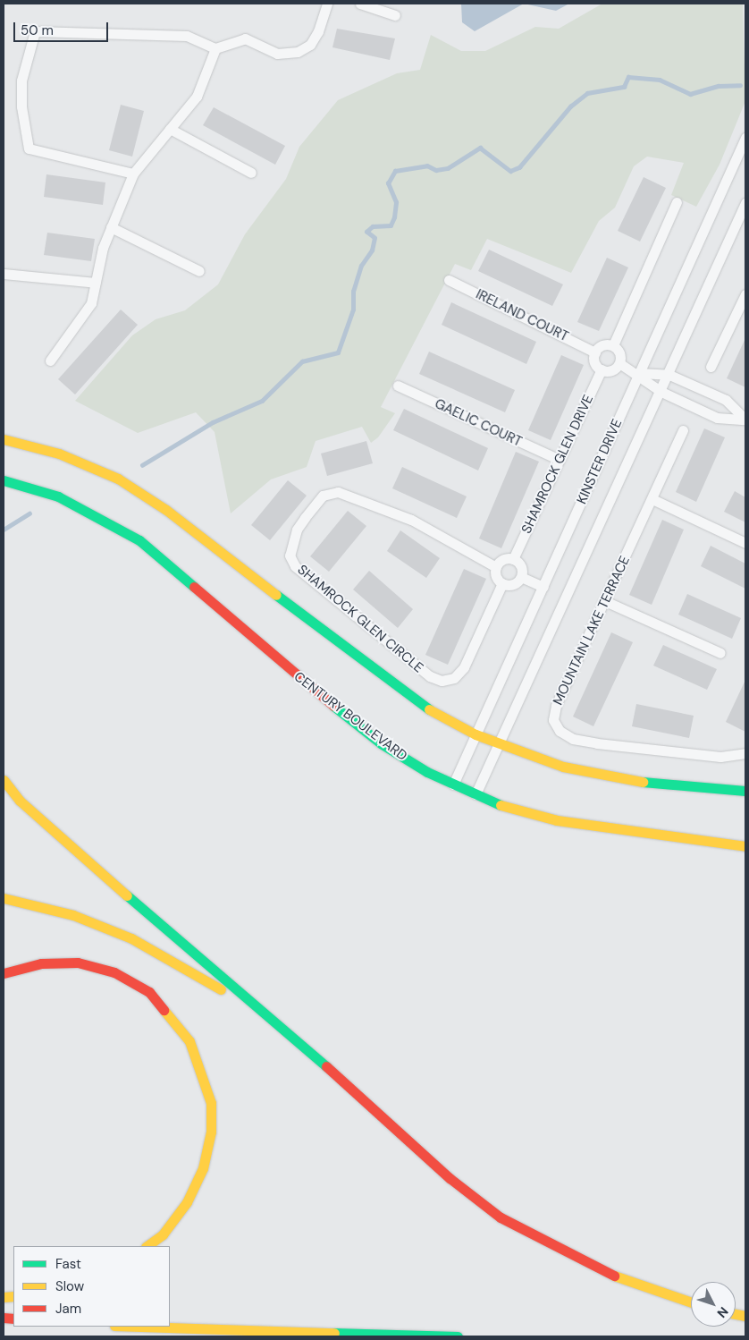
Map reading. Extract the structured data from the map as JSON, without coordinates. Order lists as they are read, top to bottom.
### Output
{
  "streets": {
    "main road": ["CENTURY BOULEVARD"],
    "street": [
      "IRELAND COURT",
      "GAELIC COURT",
      "KINSTER DRIVE",
      "SHAMROCK GLEN DRIVE",
      "SHAMROCK GLEN CIRCLE",
      "MOUNTAIN LAKE TERRACE"
    ]
  },
  "crossings": [
    ["IRELAND COURT", "SHAMROCK GLEN DRIVE"],
    ["GAELIC COURT", "SHAMROCK GLEN DRIVE"],
    ["KINSTER DRIVE", "CENTURY BOULEVARD"],
    ["SHAMROCK GLEN DRIVE", "SHAMROCK GLEN CIRCLE"]
  ],
  "legend": ["Fast", "Slow", "Jam"],
  "scale_bar": "50 m",
  "north": "bottom right"
}
